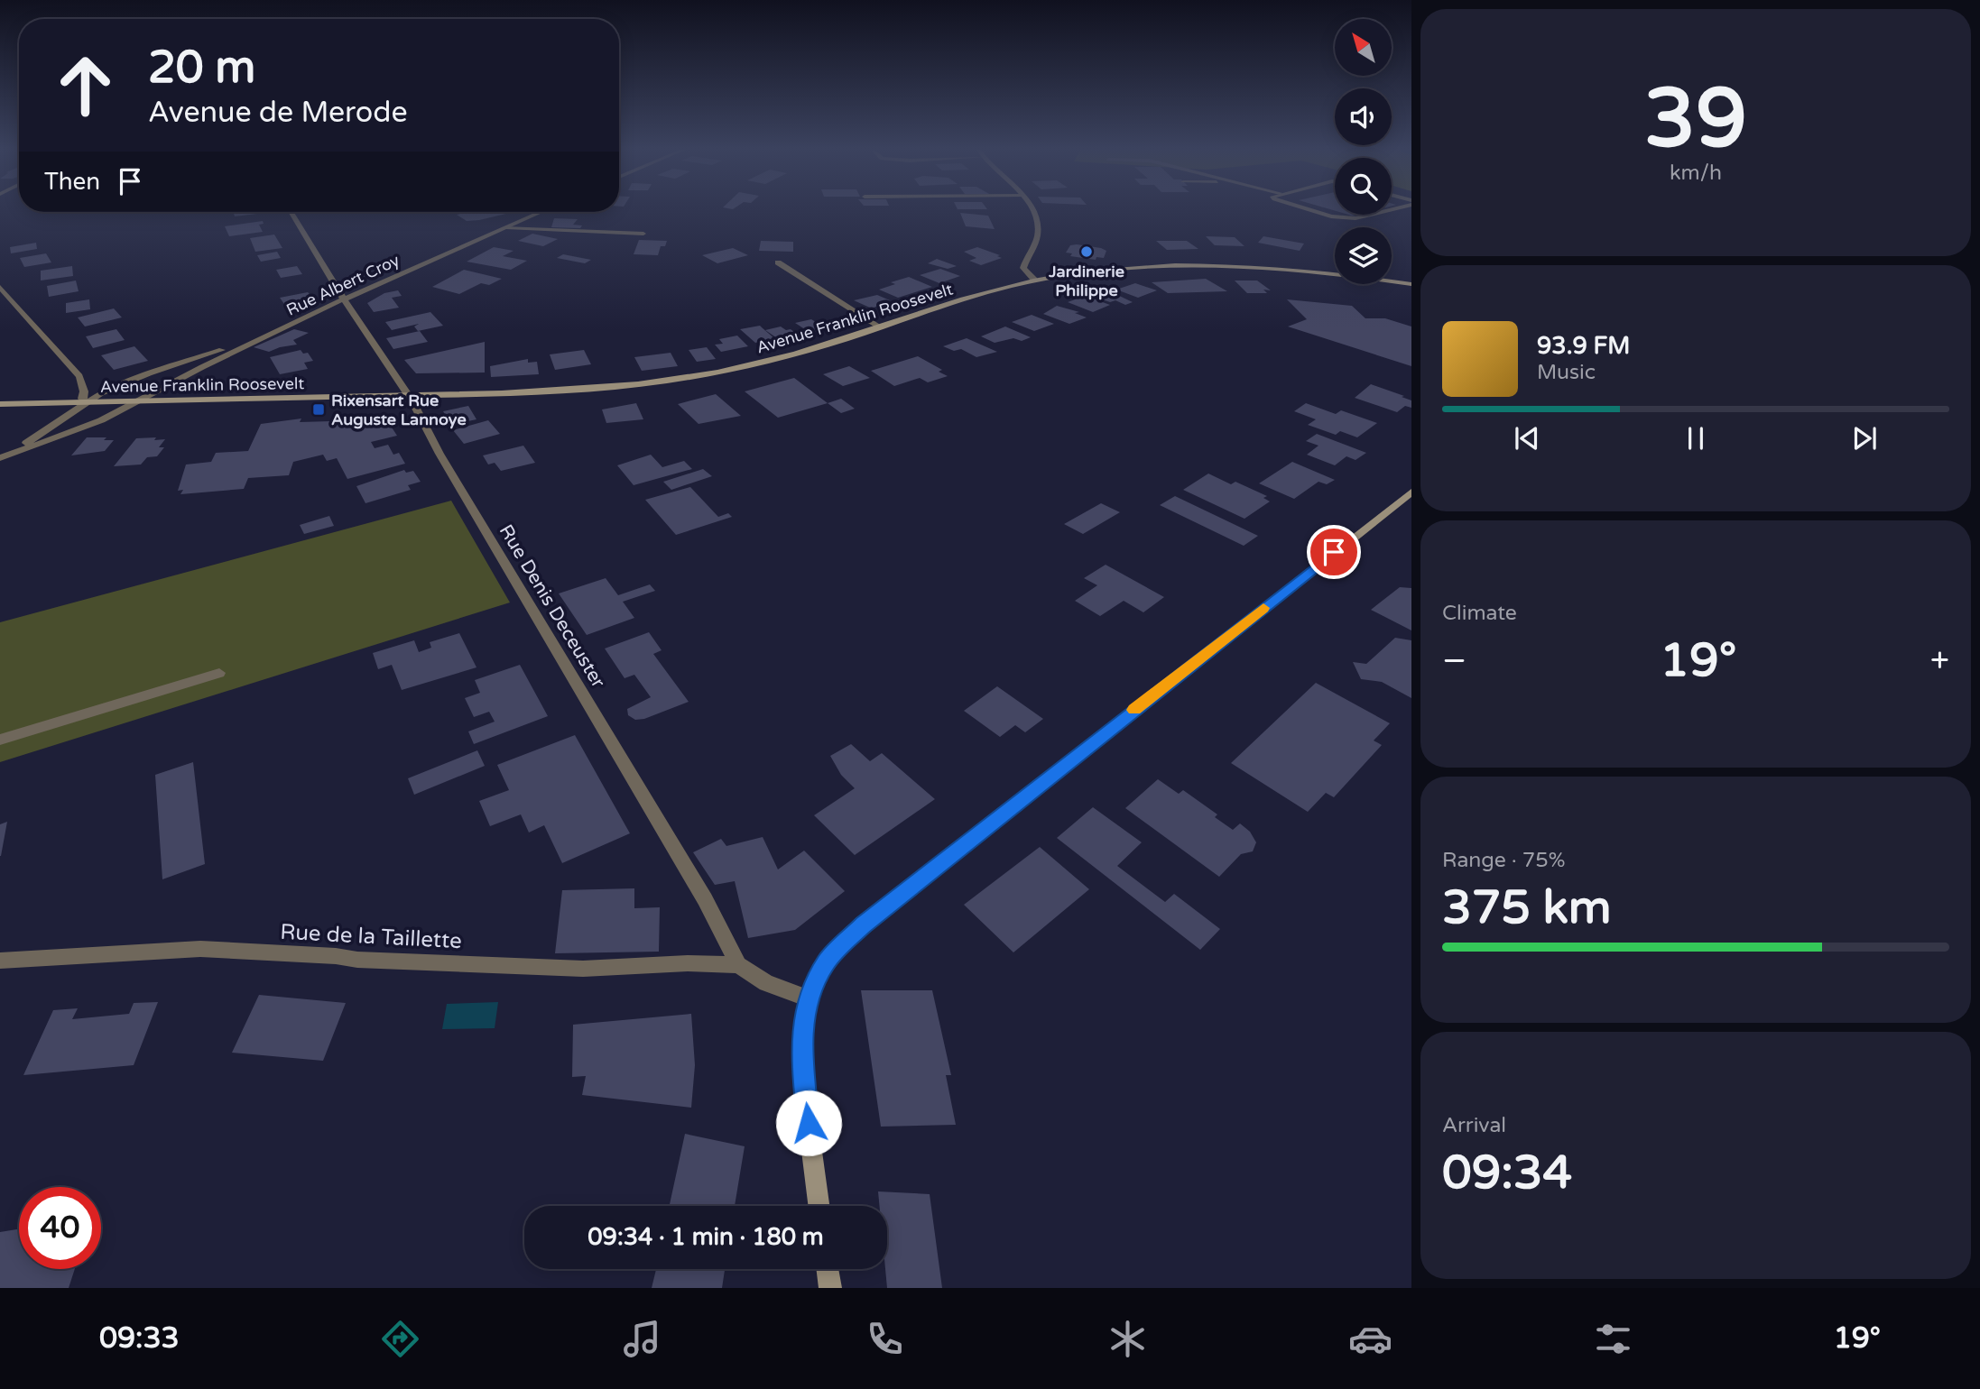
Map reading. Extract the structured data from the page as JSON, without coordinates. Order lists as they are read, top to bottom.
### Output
{
  "streets": {
    "main road": ["Avenue Franklin Roosevelt"],
    "street": ["Rue Albert Croy", "Rue Denis Deceuster", "Rue de la Taillette"]
  },
  "crossings": [
    ["Rue Albert Croy", "Avenue Franklin Roosevelt"],
    ["Rue Albert Croy", "Rue Denis Deceuster"],
    ["Avenue Franklin Roosevelt", "Rue Denis Deceuster"],
    ["Rue Denis Deceuster", "Rue de la Taillette"]
  ],
  "places": {
    "other": ["Jardinerie Philippe"],
    "transit": ["Rixensart Rue Auguste Lannoye"]
  },
  "north": "top left",
  "page": {
    "tile": [
      ["39", "km/h"],
      "Climate",
      ["Range · 75%", "375 km"],
      ["Arrival", "09:34"]
    ],
    "turn": ["20 m", "Avenue de Merode"],
    "then": "Then",
    "song": ["93.9 FM", "Music"],
    "heat": ["−", "19°", "+"],
    "limit": "40",
    "trip": "09:34 · 1 min · 180 m",
    "tabs": ["09:33", "19°"]
  }
}
